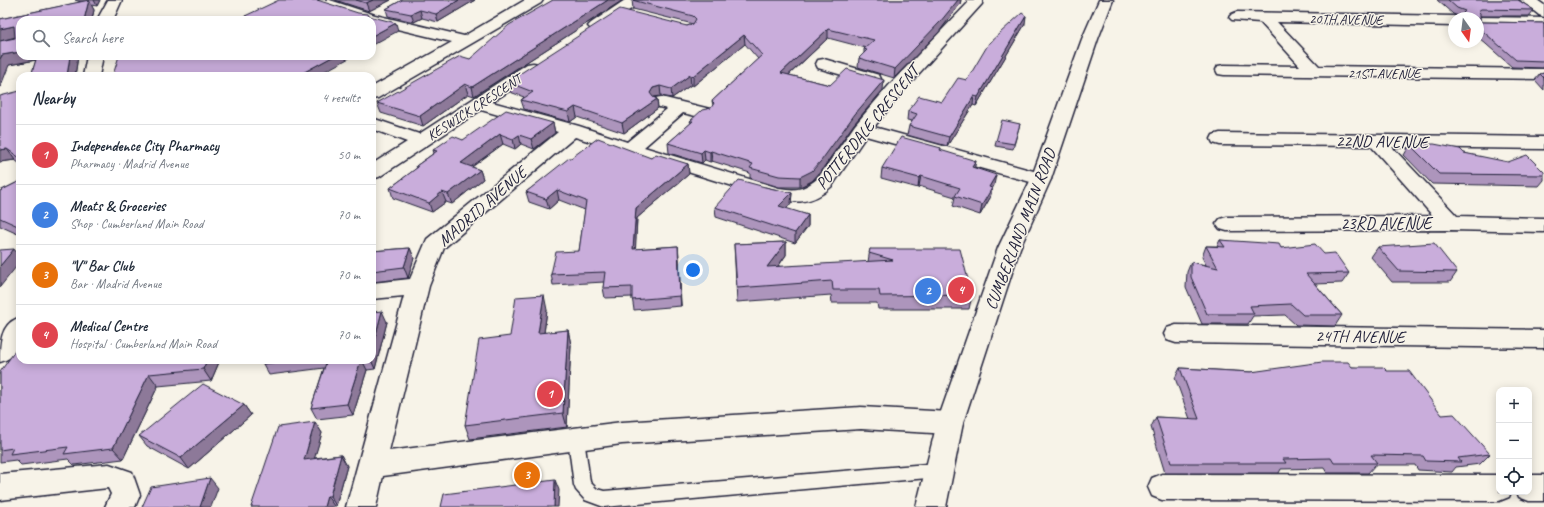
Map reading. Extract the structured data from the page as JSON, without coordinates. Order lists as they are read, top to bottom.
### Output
{
  "streets": {
    "street": [
      "20TH AVENUE",
      "21ST AVENUE",
      "KESWICK CRESCENT",
      "POTTERDALE CRESCENT",
      "22ND AVENUE",
      "MADRID AVENUE",
      "23RD AVENUE",
      "CUMBERLAND MAIN ROAD",
      "24TH AVENUE"
    ]
  },
  "crossings": [
    ["POTTERDALE CRESCENT", "MADRID AVENUE"]
  ],
  "north": "bottom",
  "page": {
    "search": "Search here",
    "heading": ["Nearby", "4 results"],
    "list": [
      {
        "mark": "1",
        "name": "Independence City Pharmacy",
        "note": "Pharmacy · Madrid Avenue",
        "value": "50 m"
      },
      {
        "mark": "2",
        "name": "Meats & Groceries",
        "note": "Shop · Cumberland Main Road",
        "value": "70 m"
      },
      {
        "mark": "3",
        "name": "\"V\" Bar Club",
        "note": "Bar · Madrid Avenue",
        "value": "70 m"
      },
      {
        "mark": "4",
        "name": "Medical Centre",
        "note": "Hospital · Cumberland Main Road",
        "value": "70 m"
      }
    ],
    "pins": [
      "4",
      "2",
      "1",
      "3"
    ],
    "map_buttons": ["+", "−"]
  }
}
